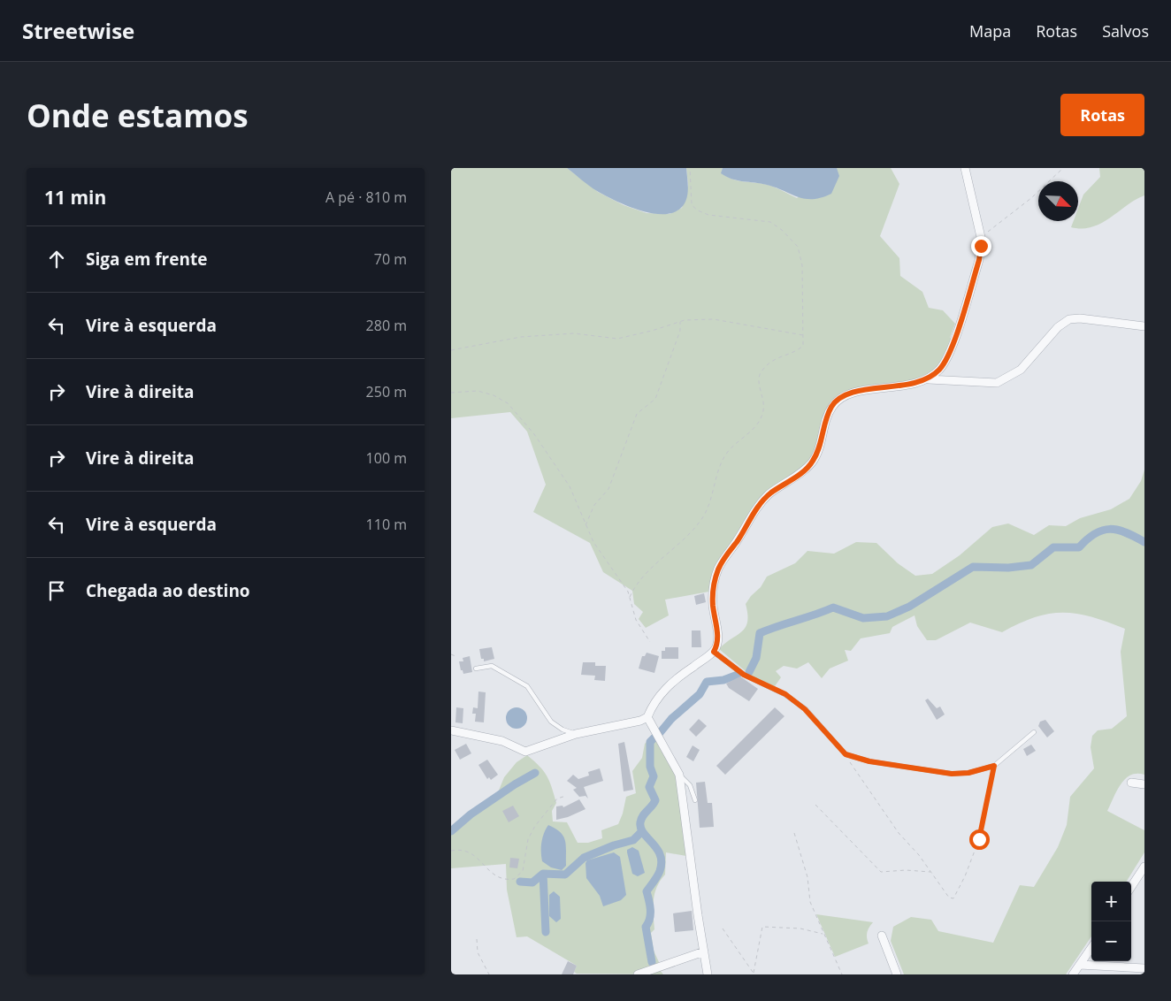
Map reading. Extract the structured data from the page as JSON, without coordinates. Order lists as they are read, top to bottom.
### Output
{
  "north": "bottom right",
  "page": {
    "header": "Streetwise",
    "nav": ["Mapa", "Rotas", "Salvos"],
    "buttons": "Rotas",
    "title": "Onde estamos",
    "heading": ["11 min", "A pé · 810 m"],
    "list": [
      ["Siga em frente", "70 m"],
      ["Vire à esquerda", "280 m"],
      ["Vire à direita", "250 m"],
      ["Vire à direita", "100 m"],
      ["Vire à esquerda", "110 m"],
      "Chegada ao destino"
    ],
    "map_buttons": ["+", "−"]
  }
}
